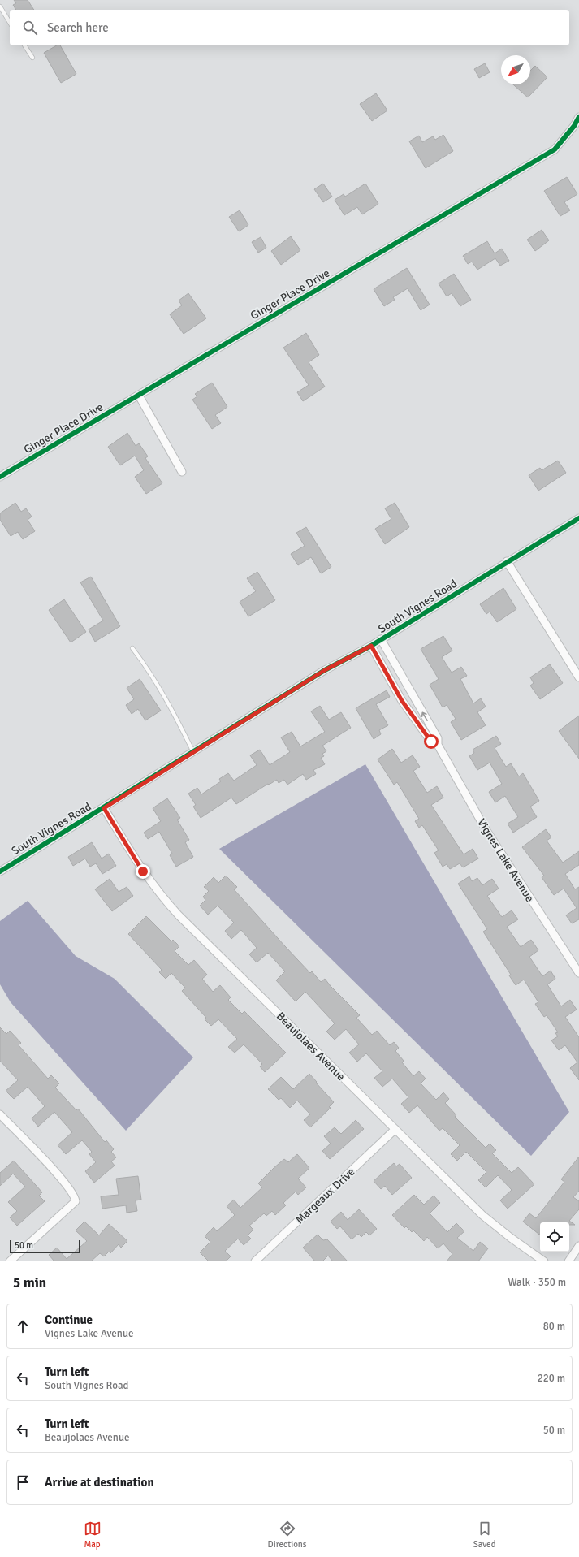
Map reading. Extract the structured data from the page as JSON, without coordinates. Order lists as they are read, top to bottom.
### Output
{
  "streets": {
    "street": [
      "Ginger Place Drive",
      "South Vignes Road",
      "Vignes Lake Avenue",
      "Beaujolaes Avenue",
      "Margeaux Drive"
    ]
  },
  "crossings": [
    ["South Vignes Road", "Vignes Lake Avenue"],
    ["South Vignes Road", "Beaujolaes Avenue"],
    ["Beaujolaes Avenue", "Margeaux Drive"]
  ],
  "scale_bar": "50 m",
  "north": "bottom left",
  "page": {
    "search": "Search here",
    "scale": "50 m",
    "heading": ["5 min", "Walk · 350 m"],
    "list": [
      ["Continue", "Vignes Lake Avenue", "80 m"],
      ["Turn left", "South Vignes Road", "220 m"],
      ["Turn left", "Beaujolaes Avenue", "50 m"],
      "Arrive at destination"
    ],
    "nav": ["Map", "Directions", "Saved"]
  }
}
